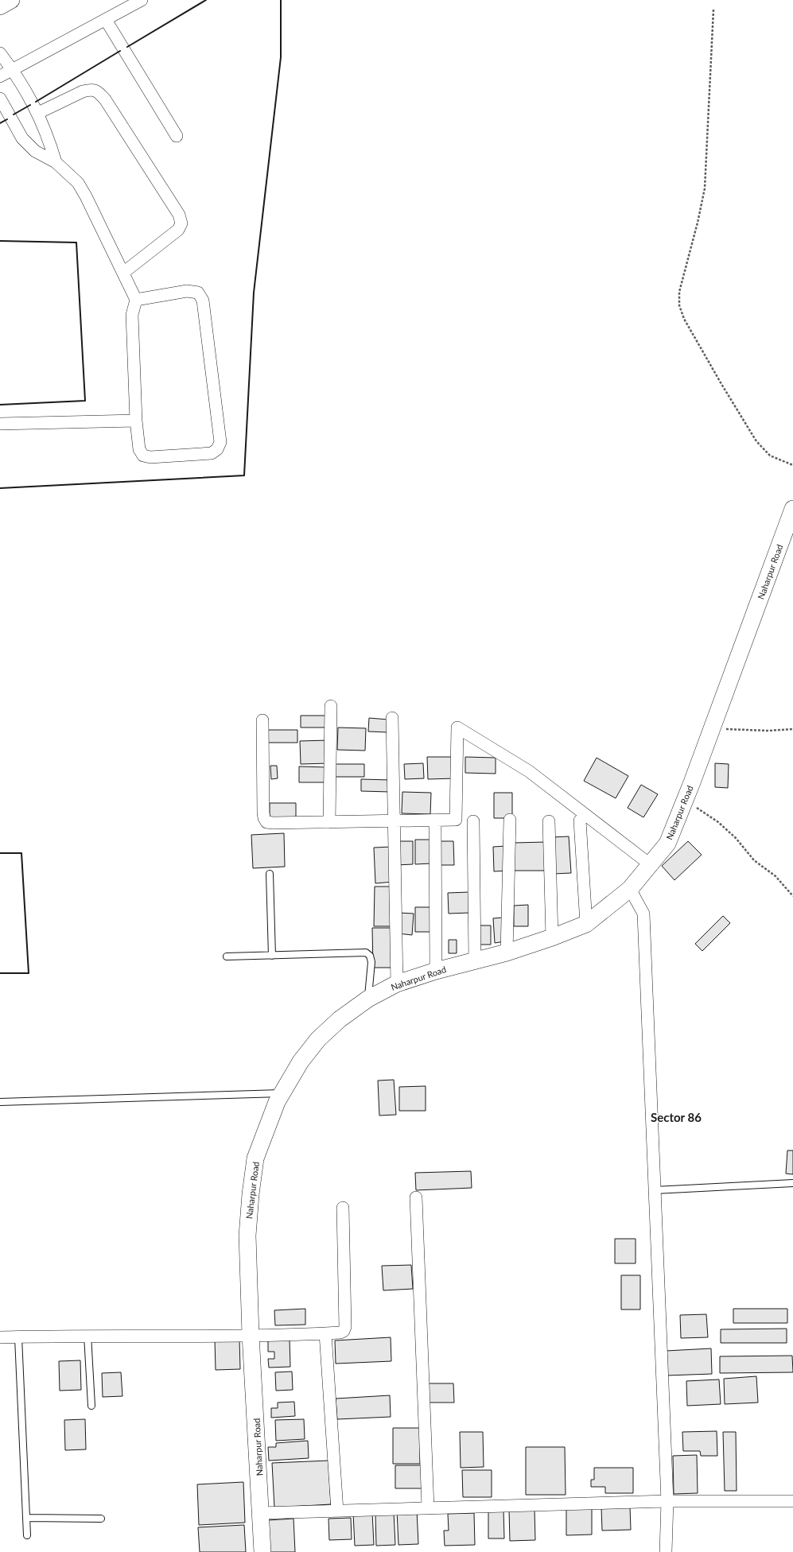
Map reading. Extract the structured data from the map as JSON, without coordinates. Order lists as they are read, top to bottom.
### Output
{
  "streets": {
    "street": ["Naharpur Road"]
  },
  "districts": ["Sector 86"]
}
